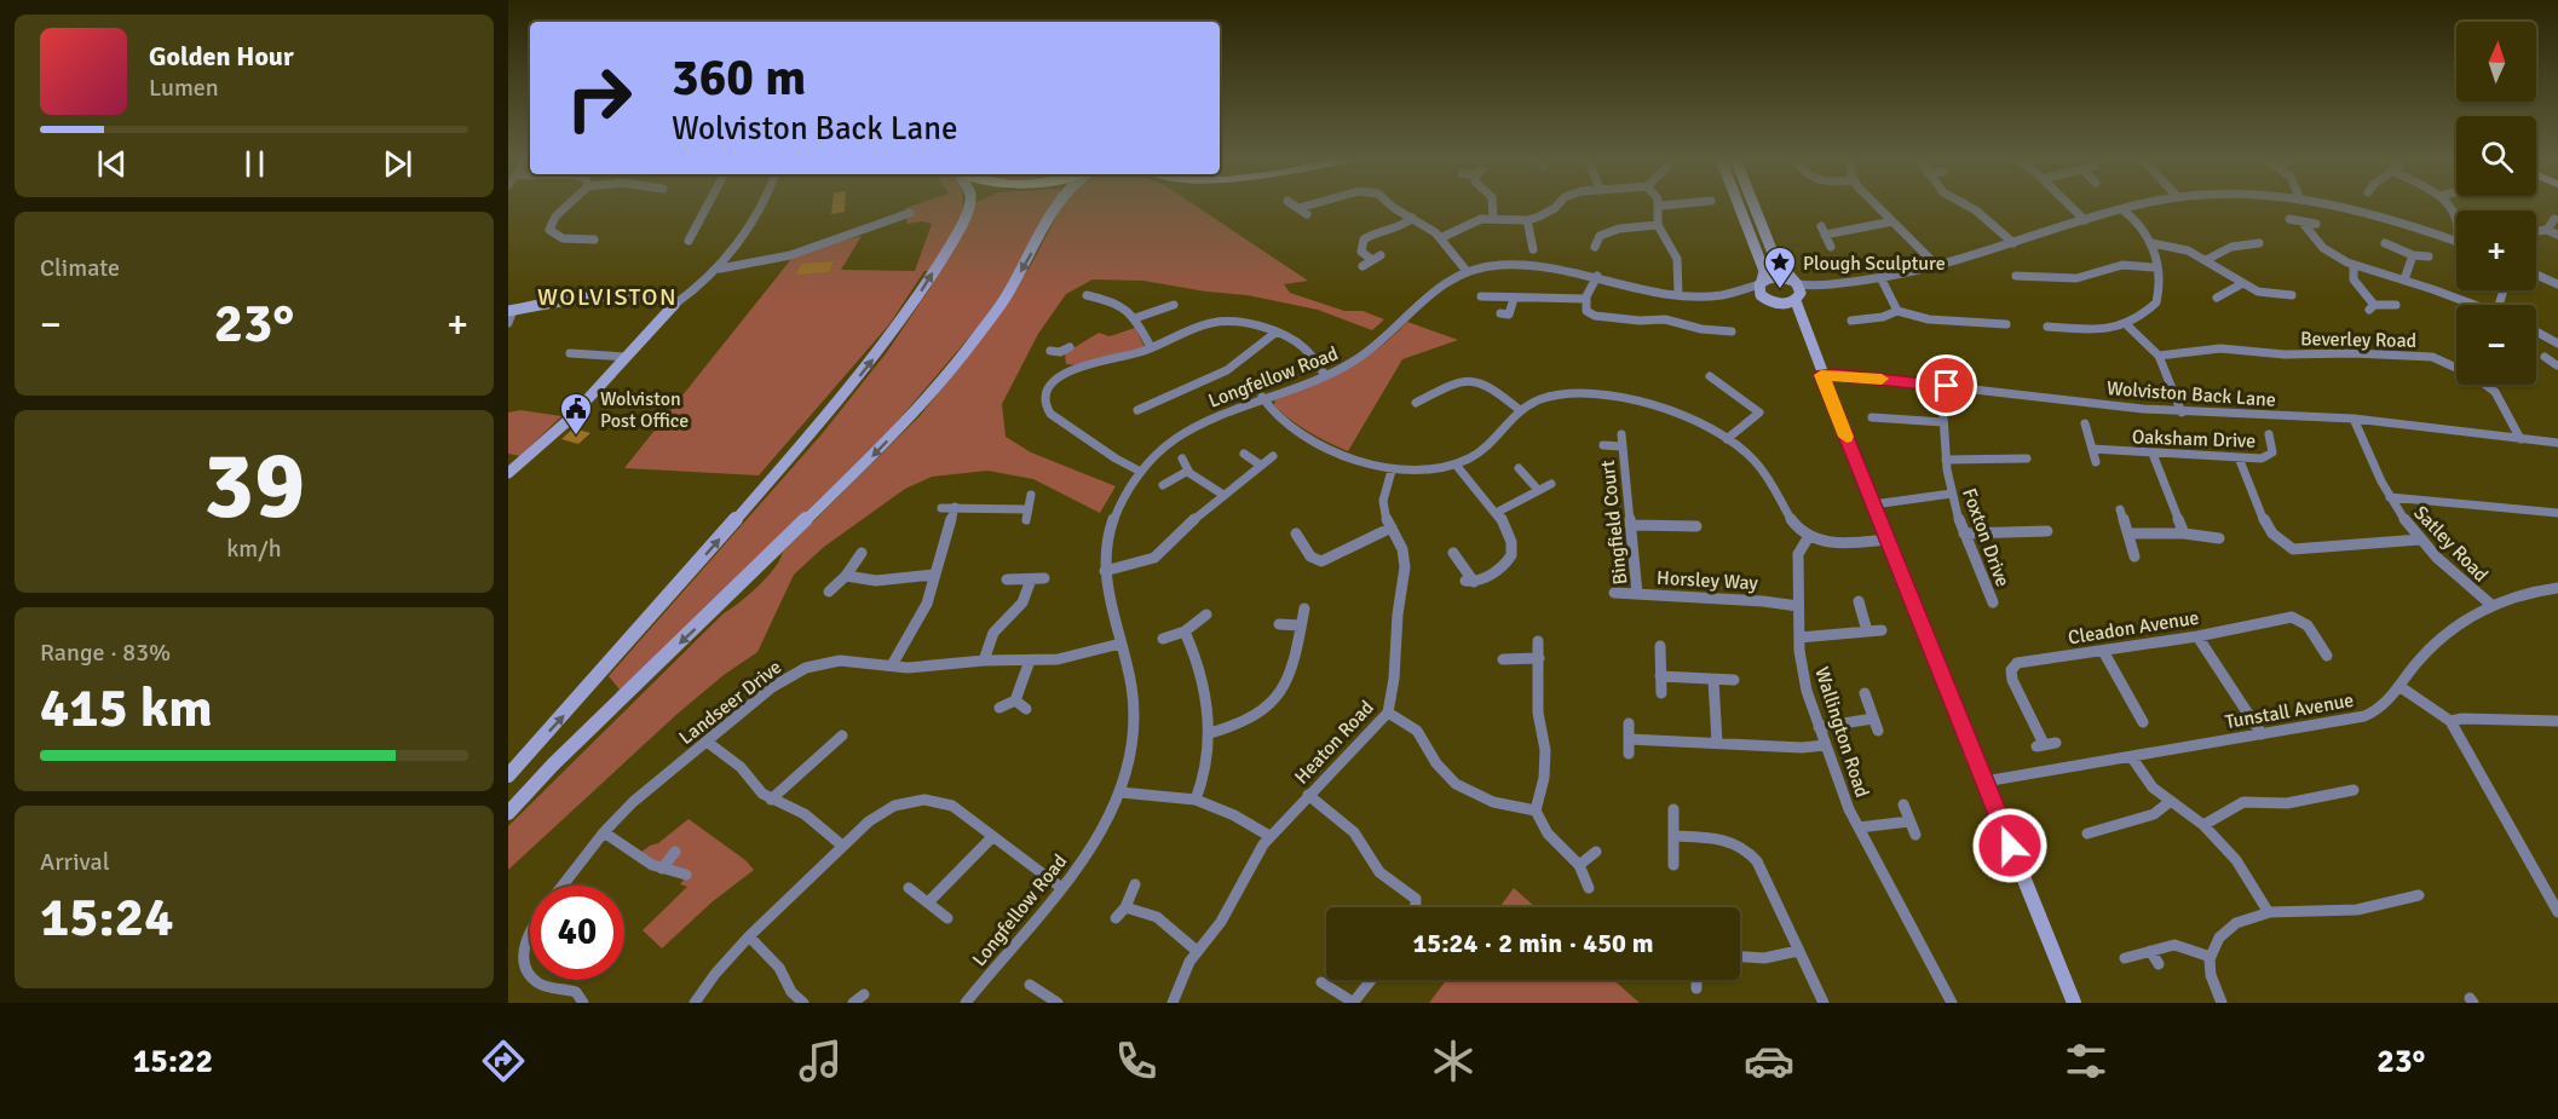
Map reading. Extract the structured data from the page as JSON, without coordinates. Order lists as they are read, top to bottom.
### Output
{
  "streets": {
    "street": [
      "Beverley Road",
      "Longfellow Road",
      "Wolviston Back Lane",
      "Oaksham Drive",
      "Bingfield Court",
      "Foxton Drive",
      "Satley Road",
      "Horsley Way",
      "Cleadon Avenue",
      "Landseer Drive",
      "Tunstall Avenue",
      "Wallington Road",
      "Heaton Road"
    ]
  },
  "crossings": [
    ["Beverley Road", "Wolviston Back Lane"],
    ["Longfellow Road", "Landseer Drive"],
    ["Wolviston Back Lane", "Satley Road"],
    ["Bingfield Court", "Horsley Way"],
    ["Satley Road", "Tunstall Avenue"],
    ["Horsley Way", "Wallington Road"]
  ],
  "districts": ["WOLVISTON"],
  "places": {
    "place": ["Plough Sculpture"],
    "public building": ["Wolviston Post Office"]
  },
  "north": "top",
  "page": {
    "map_buttons": ["+", "−"],
    "turn": ["360 m", "Wolviston Back Lane"],
    "song": ["Golden Hour", "Lumen"],
    "tile": [
      "Climate",
      ["39", "km/h"],
      ["Range · 83%", "415 km"],
      ["Arrival", "15:24"]
    ],
    "heat": ["−", "23°", "+"],
    "limit": "40",
    "trip": "15:24 · 2 min · 450 m",
    "tabs": ["15:22", "23°"]
  }
}
